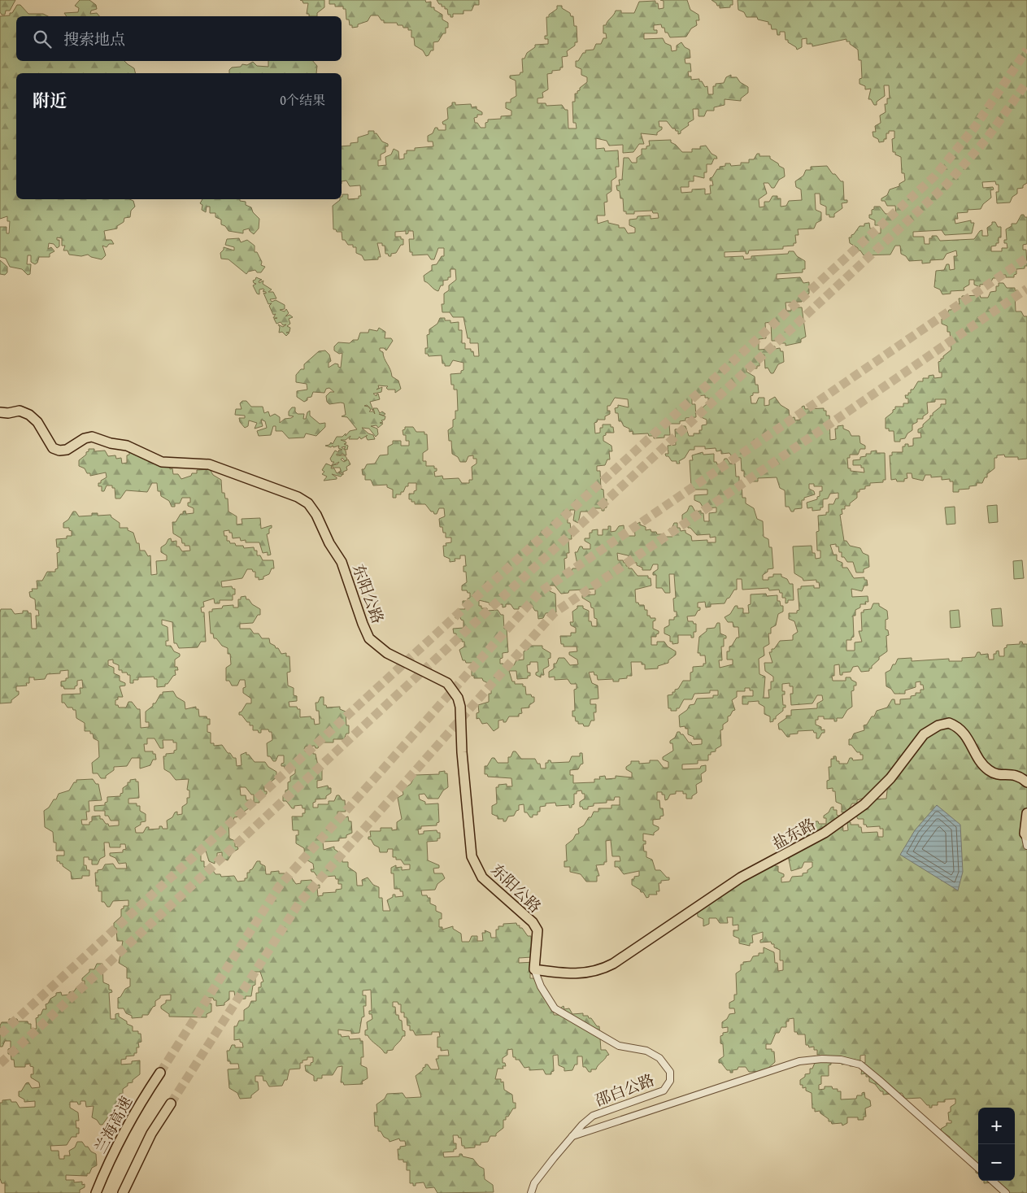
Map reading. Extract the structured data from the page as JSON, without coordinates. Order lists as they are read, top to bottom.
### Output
{
  "streets": {
    "highway": ["东阳公路", "盐东路", "兰海高速"],
    "street": ["邵白公路"]
  },
  "crossings": [
    ["东阳公路", "盐东路"],
    ["东阳公路", "邵白公路"],
    ["盐东路", "邵白公路"]
  ],
  "page": {
    "search": "搜索地点",
    "heading": ["附近", "0个结果"],
    "map_buttons": ["+", "−"]
  }
}
